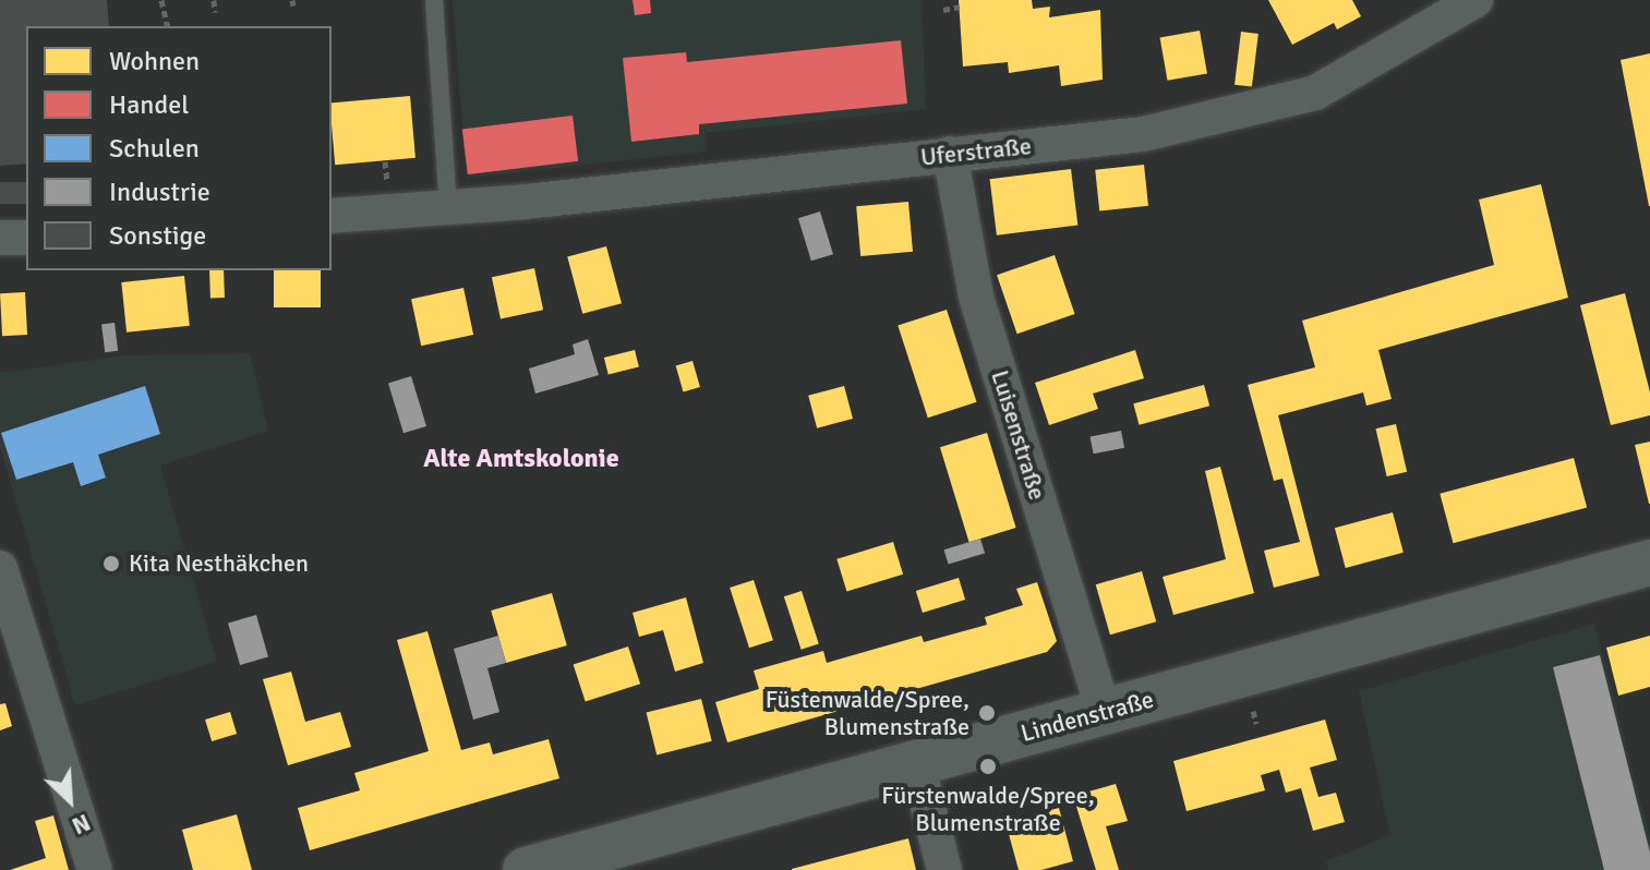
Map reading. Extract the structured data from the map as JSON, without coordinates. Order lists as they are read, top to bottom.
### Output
{
  "streets": {
    "street": ["Uferstraße", "Luisenstraße", "Lindenstraße"]
  },
  "crossings": [
    ["Uferstraße", "Luisenstraße"],
    ["Luisenstraße", "Lindenstraße"]
  ],
  "districts": ["Alte Amtskolonie"],
  "places": ["Kita Nesthäkchen", "Füstenwalde/Spree, Blumenstraße", "Fürstenwalde/Spree, Blumenstraße"],
  "legend": [
    "Wohnen",
    "Handel",
    "Schulen",
    "Industrie",
    "Sonstige"
  ],
  "north": "bottom right"
}
